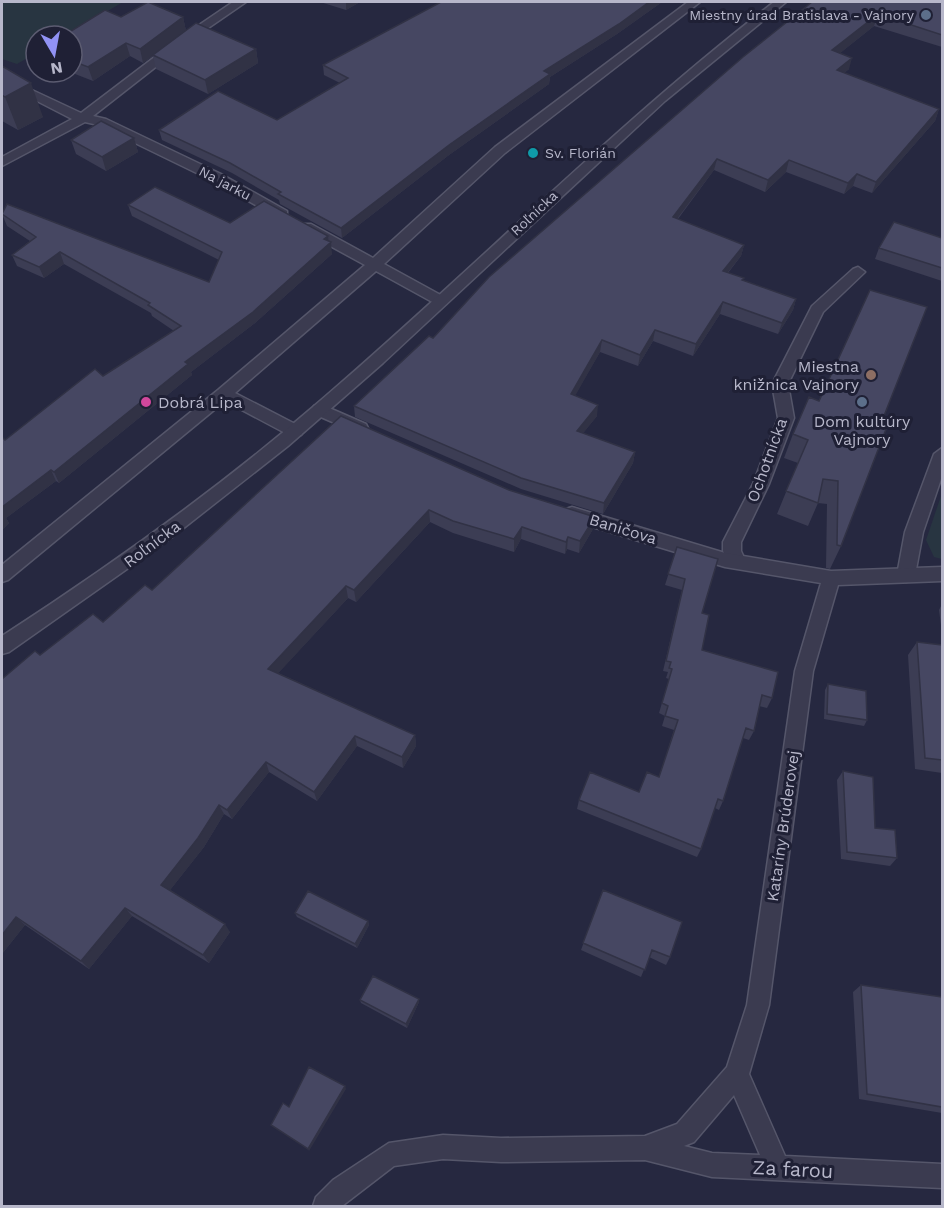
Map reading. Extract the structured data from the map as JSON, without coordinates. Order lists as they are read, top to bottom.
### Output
{
  "streets": {
    "street": [
      "Na jarku",
      "Roľnícka",
      "Ochotnícka",
      "Baničova",
      "Kataríny Brúderovej",
      "Za farou"
    ]
  },
  "crossings": [
    ["Na jarku", "Roľnícka"],
    ["Ochotnícka", "Baničova"],
    ["Baničova", "Kataríny Brúderovej"],
    ["Kataríny Brúderovej", "Za farou"]
  ],
  "places": [
    "Miestny úrad Bratislava - Vajnory",
    "Sv. Florián",
    "Miestna knižnica Vajnory",
    "Dobrá Lipa",
    "Dom kultúry Vajnory"
  ],
  "north": "bottom"
}
